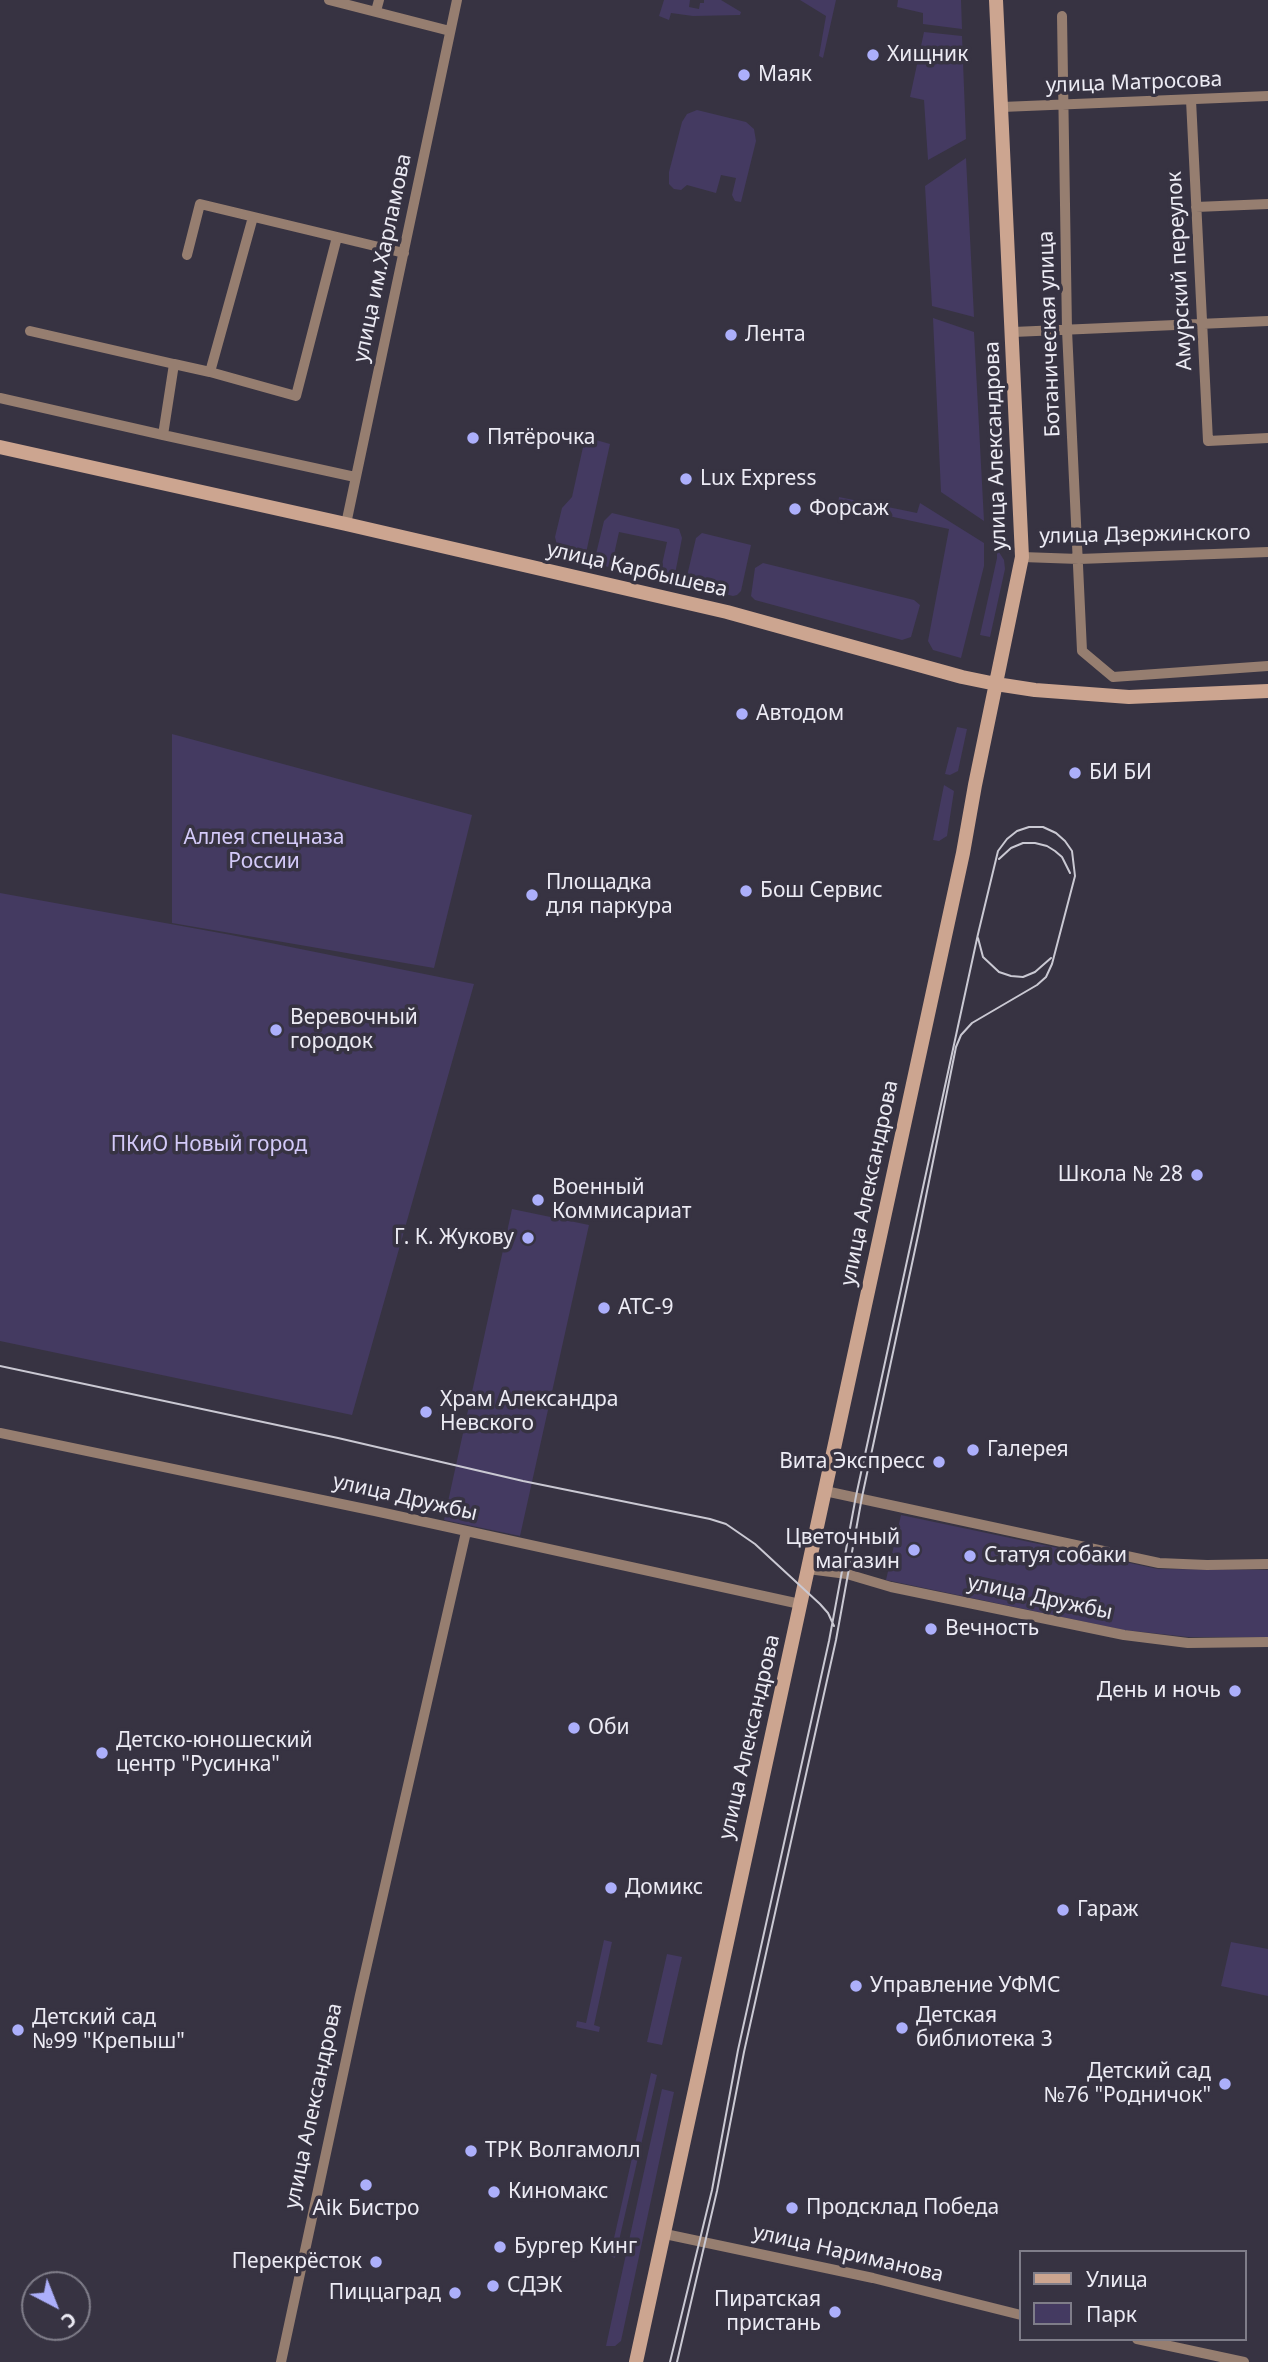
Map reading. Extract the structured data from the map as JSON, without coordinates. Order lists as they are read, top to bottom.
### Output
{
  "streets": {
    "main road": ["улица Александрова", "улица Карбышева"],
    "street": [
      "улица Матросова",
      "улица им.Харламова",
      "Амурский переулок",
      "Ботаническая улица",
      "улица Дзержинского",
      "улица Дружбы",
      "улица Нариманова"
    ]
  },
  "crossings": [
    ["улица Матросова", "Амурский переулок"],
    ["улица Матросова", "Ботаническая улица"],
    ["улица Матросова", "улица Александрова"],
    ["улица им.Харламова", "улица Карбышева"],
    ["Ботаническая улица", "улица Дзержинского"],
    ["улица Александрова", "улица Дзержинского"],
    ["улица Александрова", "улица Карбышева"],
    ["улица Александрова", "улица Дружбы"],
    ["улица Александрова", "улица Нариманова"]
  ],
  "parks": ["Аллея спецназа России", "ПКиО Новый город"],
  "places": [
    "Хищник",
    "Маяк",
    "Лента",
    "Пятёрочка",
    "Lux Express",
    "Форсаж",
    "Автодом",
    "БИ БИ",
    "Бош Сервис",
    "Площадка для паркура",
    "Веревочный городок",
    "Школа № 28",
    "Военный Коммисариат",
    "Г. К. Жукову",
    "АТС-9",
    "Храм Александра Невского",
    "Галерея",
    "Вита Экспресс",
    "Цветочный магазин",
    "Статуя собаки",
    "Вечность",
    "День и ночь",
    "Оби",
    "Детско-юношеский центр \"Русинка\"",
    "Домикс",
    "Гараж",
    "Управление УФМС",
    "Детская библиотека 3",
    "Детский сад №99 \"Крепыш\"",
    "Детский сад №76 \"Родничок\"",
    "ТРК Волгамолл",
    "Aik Бистро",
    "Киномакс",
    "Продсклад Победа",
    "Бургер Кинг",
    "Перекрёсток",
    "СДЭК",
    "Пиццаград",
    "Пиратская пристань"
  ],
  "legend": ["Улица", "Парк"],
  "north": "bottom right"
}
